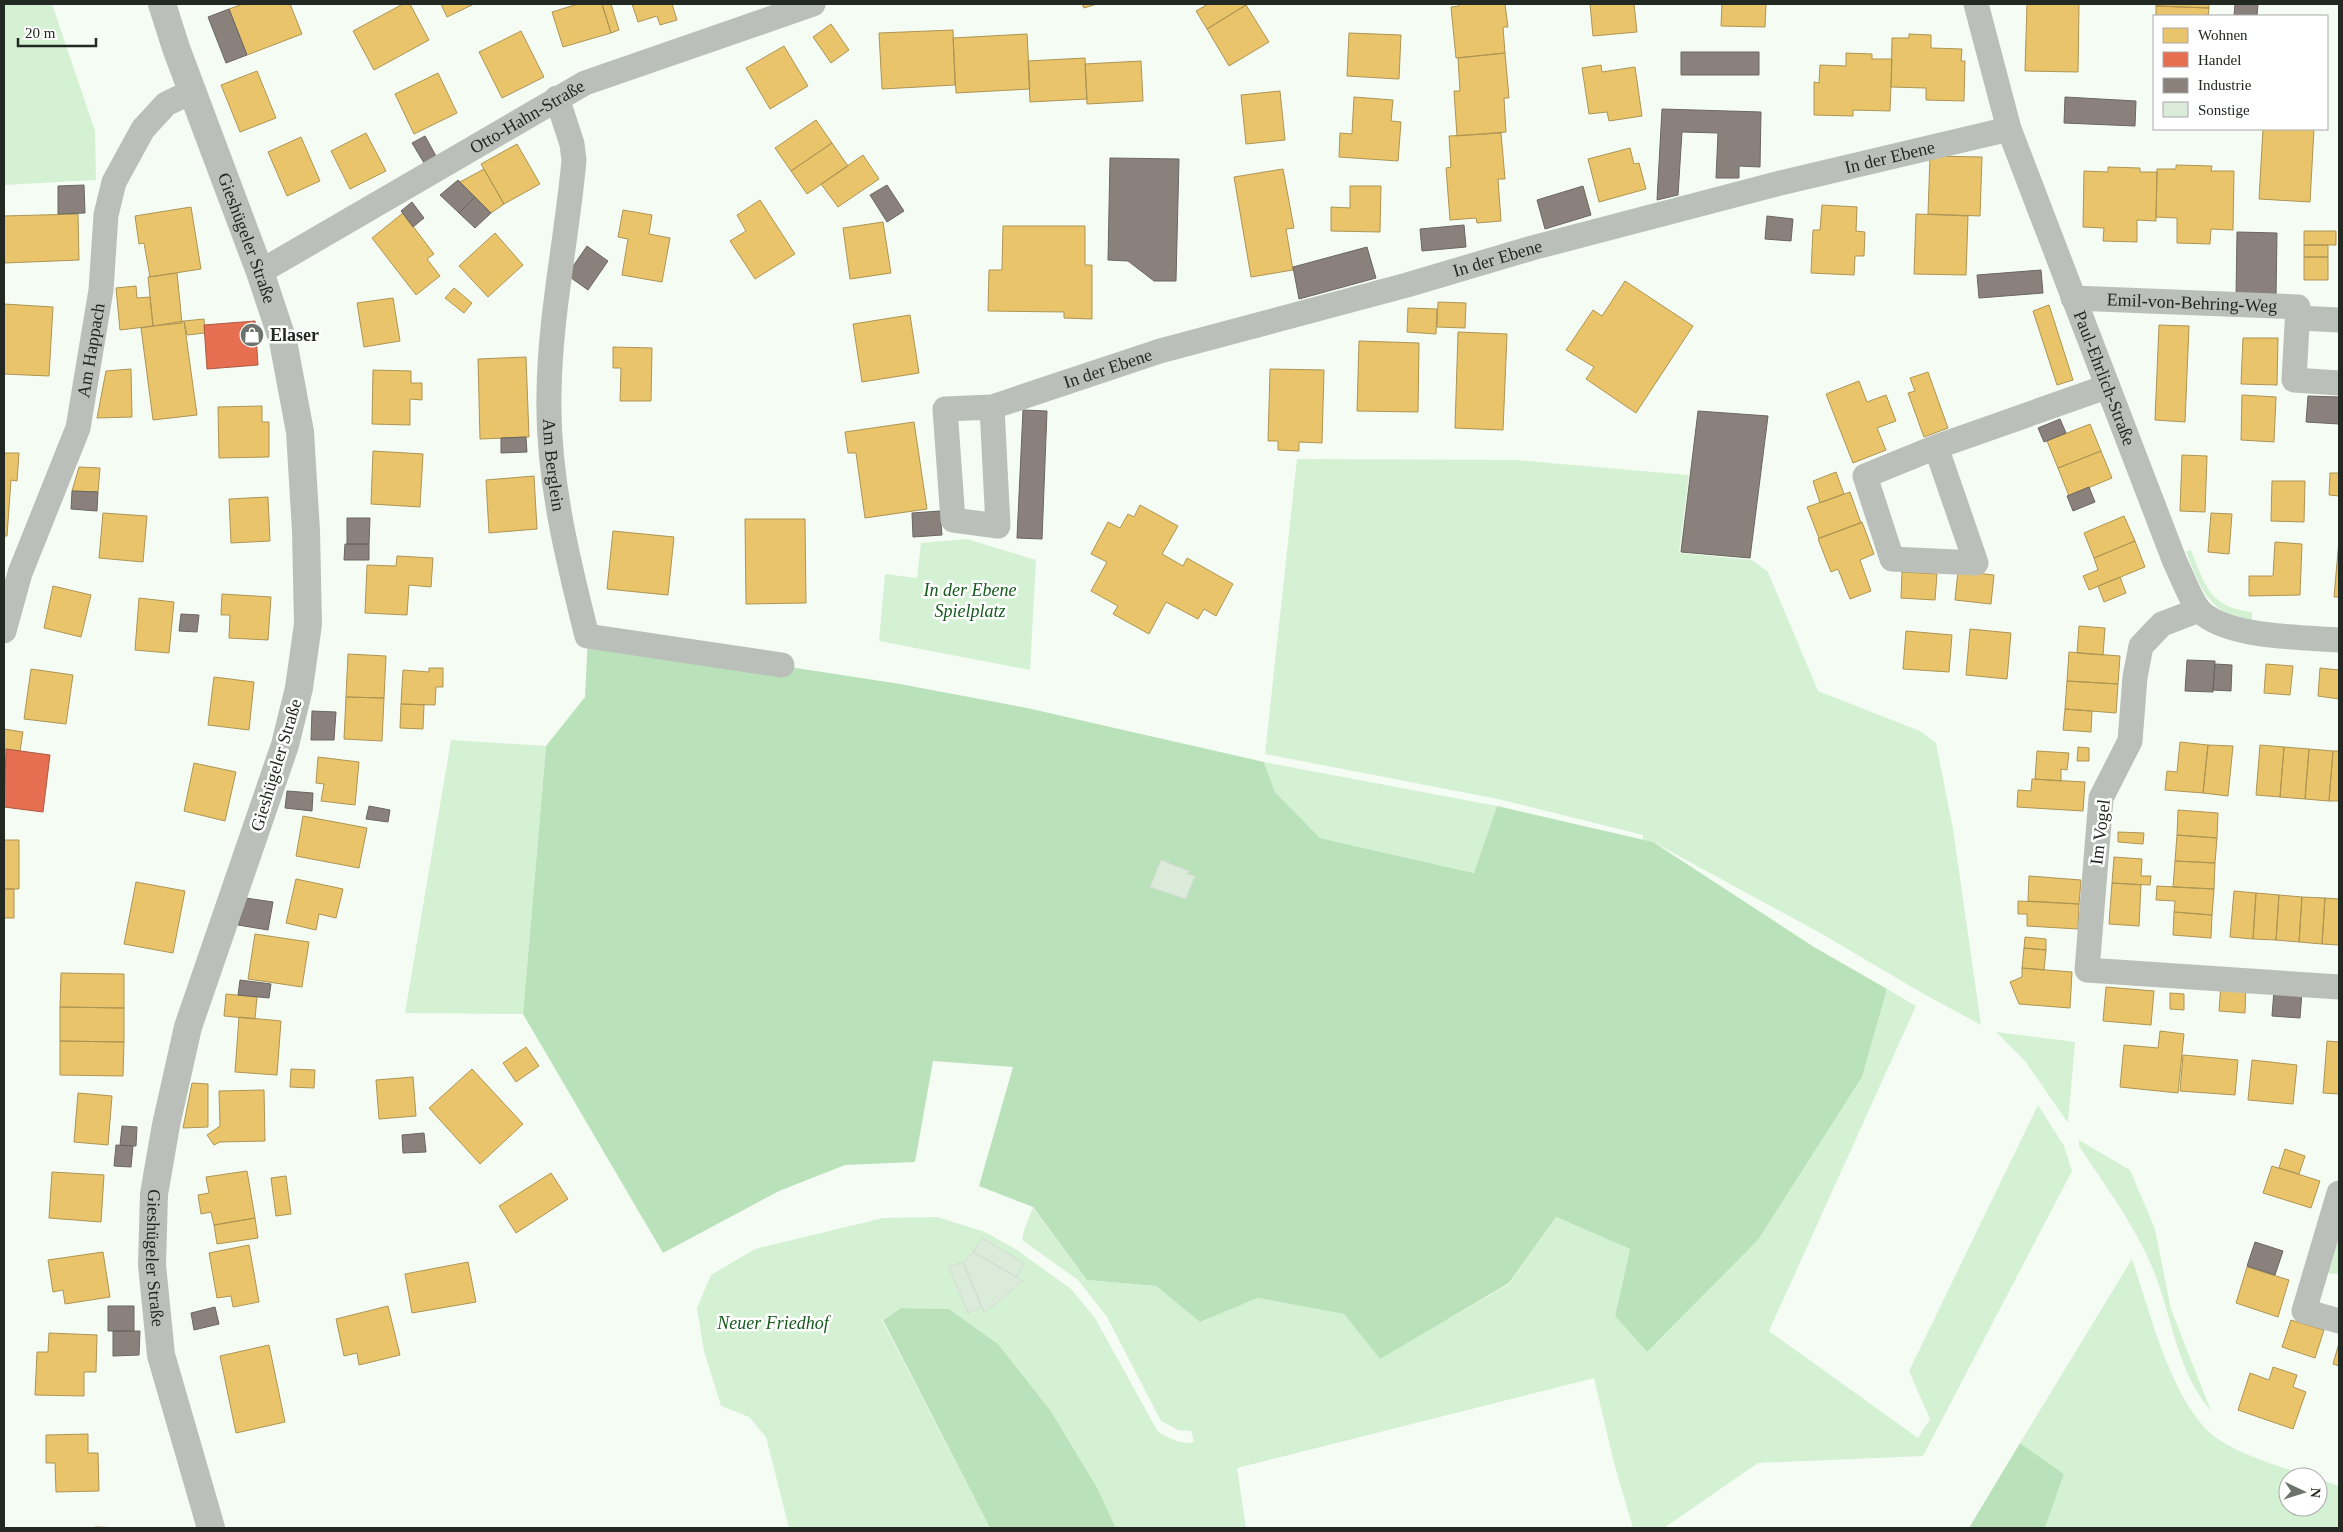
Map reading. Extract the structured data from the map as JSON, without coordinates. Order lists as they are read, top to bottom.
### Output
{
  "streets": {
    "street": [
      "Otto-Hahn-Straße",
      "In der Ebene",
      "Gieshügeler Straße",
      "Emil-von-Behring-Weg",
      "Am Happach",
      "Paul-Ehrlich-Straße",
      "Am Berglein",
      "Im Vogel"
    ]
  },
  "crossings": [
    ["Otto-Hahn-Straße", "Gieshügeler Straße"],
    ["Otto-Hahn-Straße", "Am Berglein"],
    ["In der Ebene", "Paul-Ehrlich-Straße"],
    ["Gieshügeler Straße", "Am Happach"],
    ["Emil-von-Behring-Weg", "Paul-Ehrlich-Straße"],
    ["Paul-Ehrlich-Straße", "Im Vogel"]
  ],
  "parks": ["In der Ebene Spielplatz", "Neuer Friedhof"],
  "places": {
    "shop": ["Elaser"]
  },
  "legend": [
    "Wohnen",
    "Handel",
    "Industrie",
    "Sonstige"
  ],
  "scale_bar": "20 m",
  "north": "right"
}
